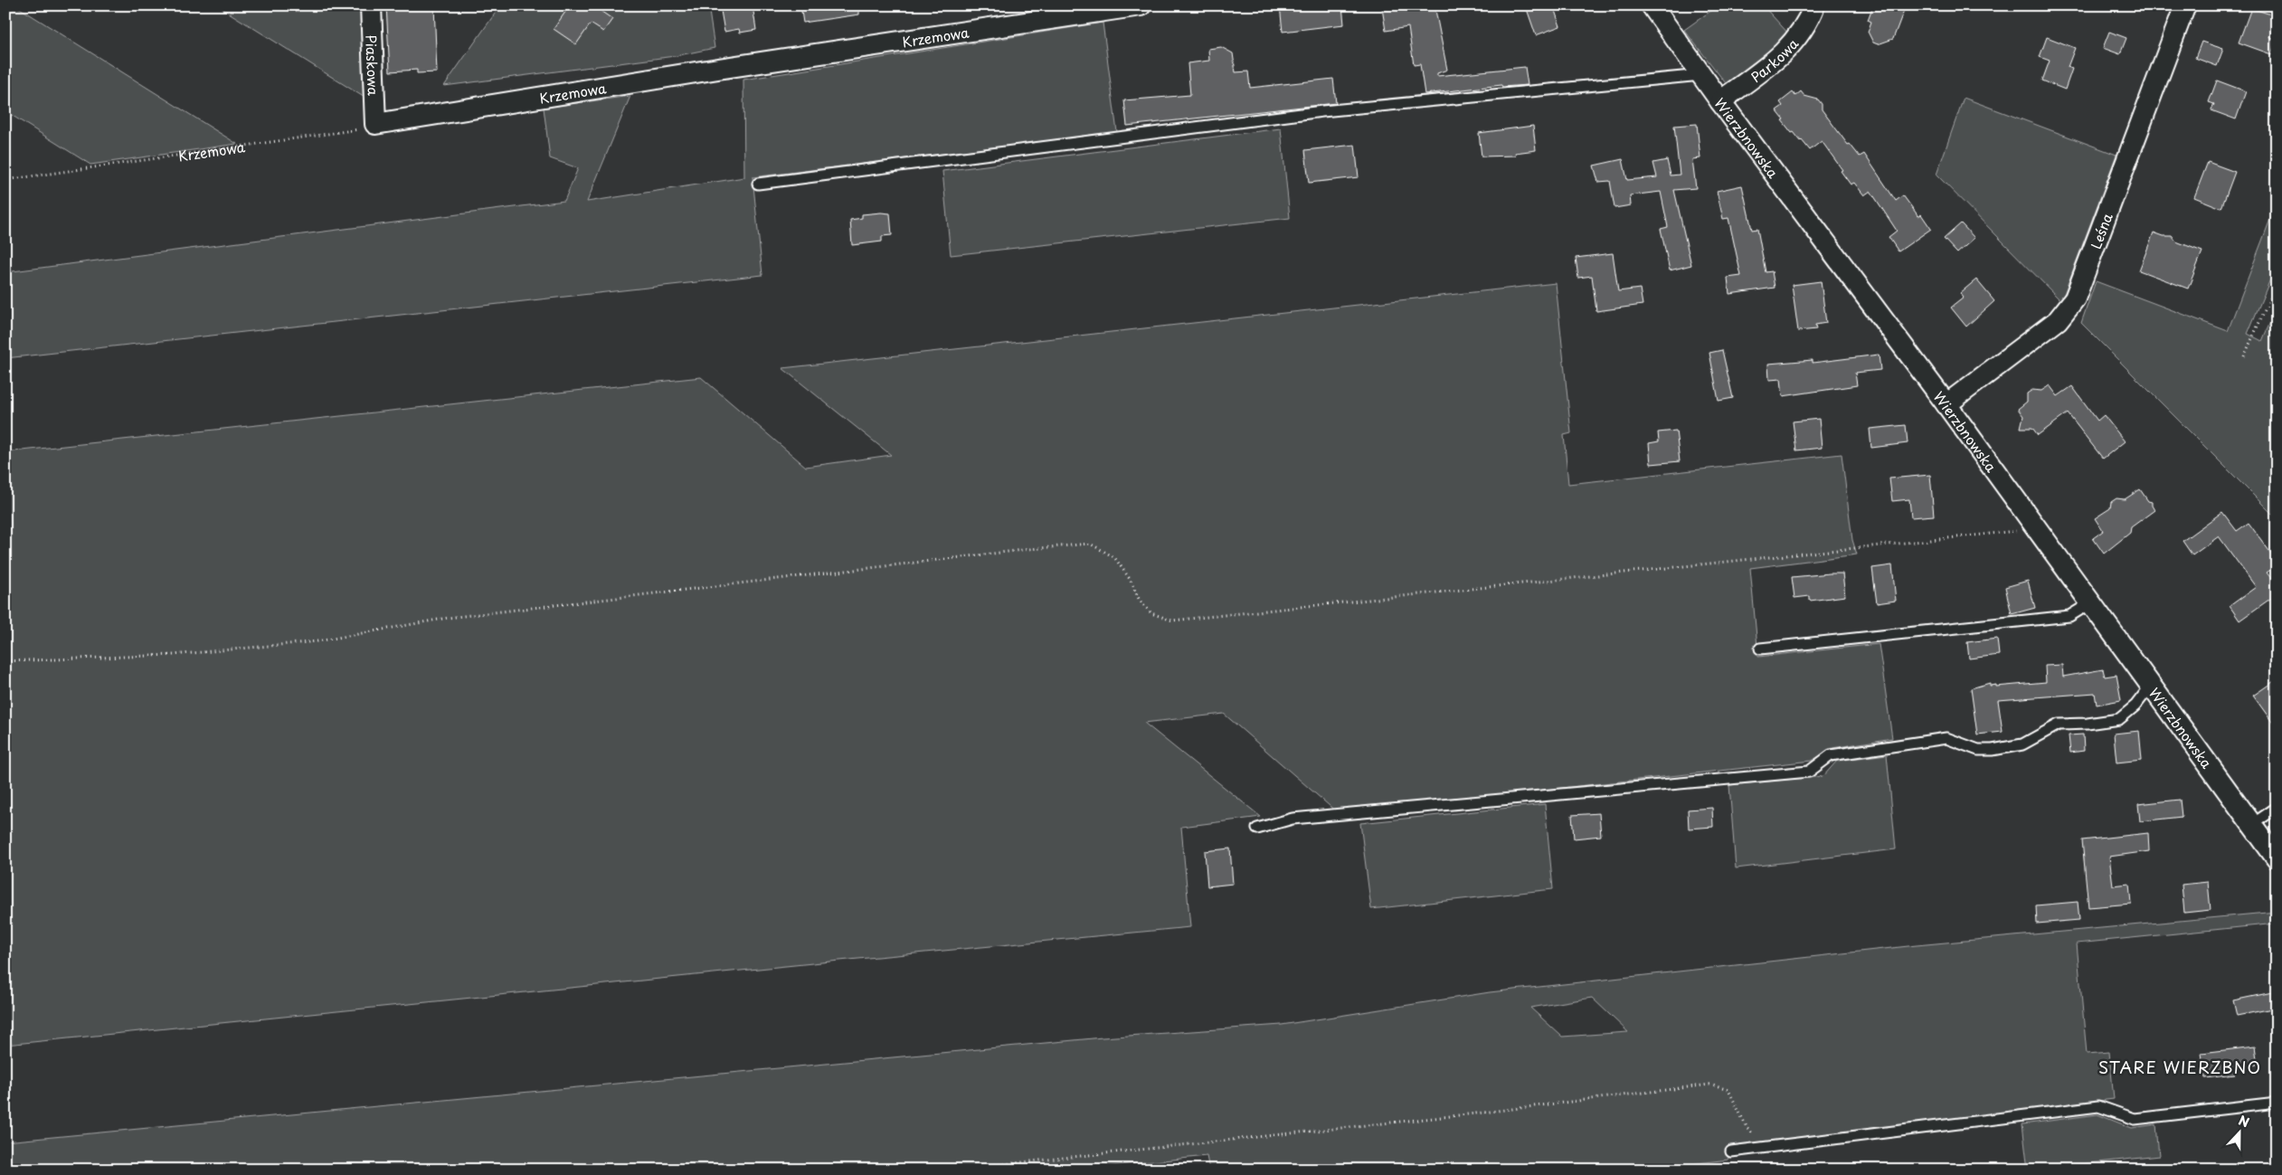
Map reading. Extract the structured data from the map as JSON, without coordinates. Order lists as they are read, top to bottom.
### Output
{
  "streets": {
    "street": [
      "Krzemowa",
      "Parkowa",
      "Piaskowa",
      "Wierzbnowska",
      "Leśna"
    ]
  },
  "crossings": [
    ["Krzemowa", "Piaskowa"],
    ["Parkowa", "Wierzbnowska"],
    ["Wierzbnowska", "Leśna"]
  ],
  "districts": ["STARE WIERZBNO"],
  "north": "top"
}
